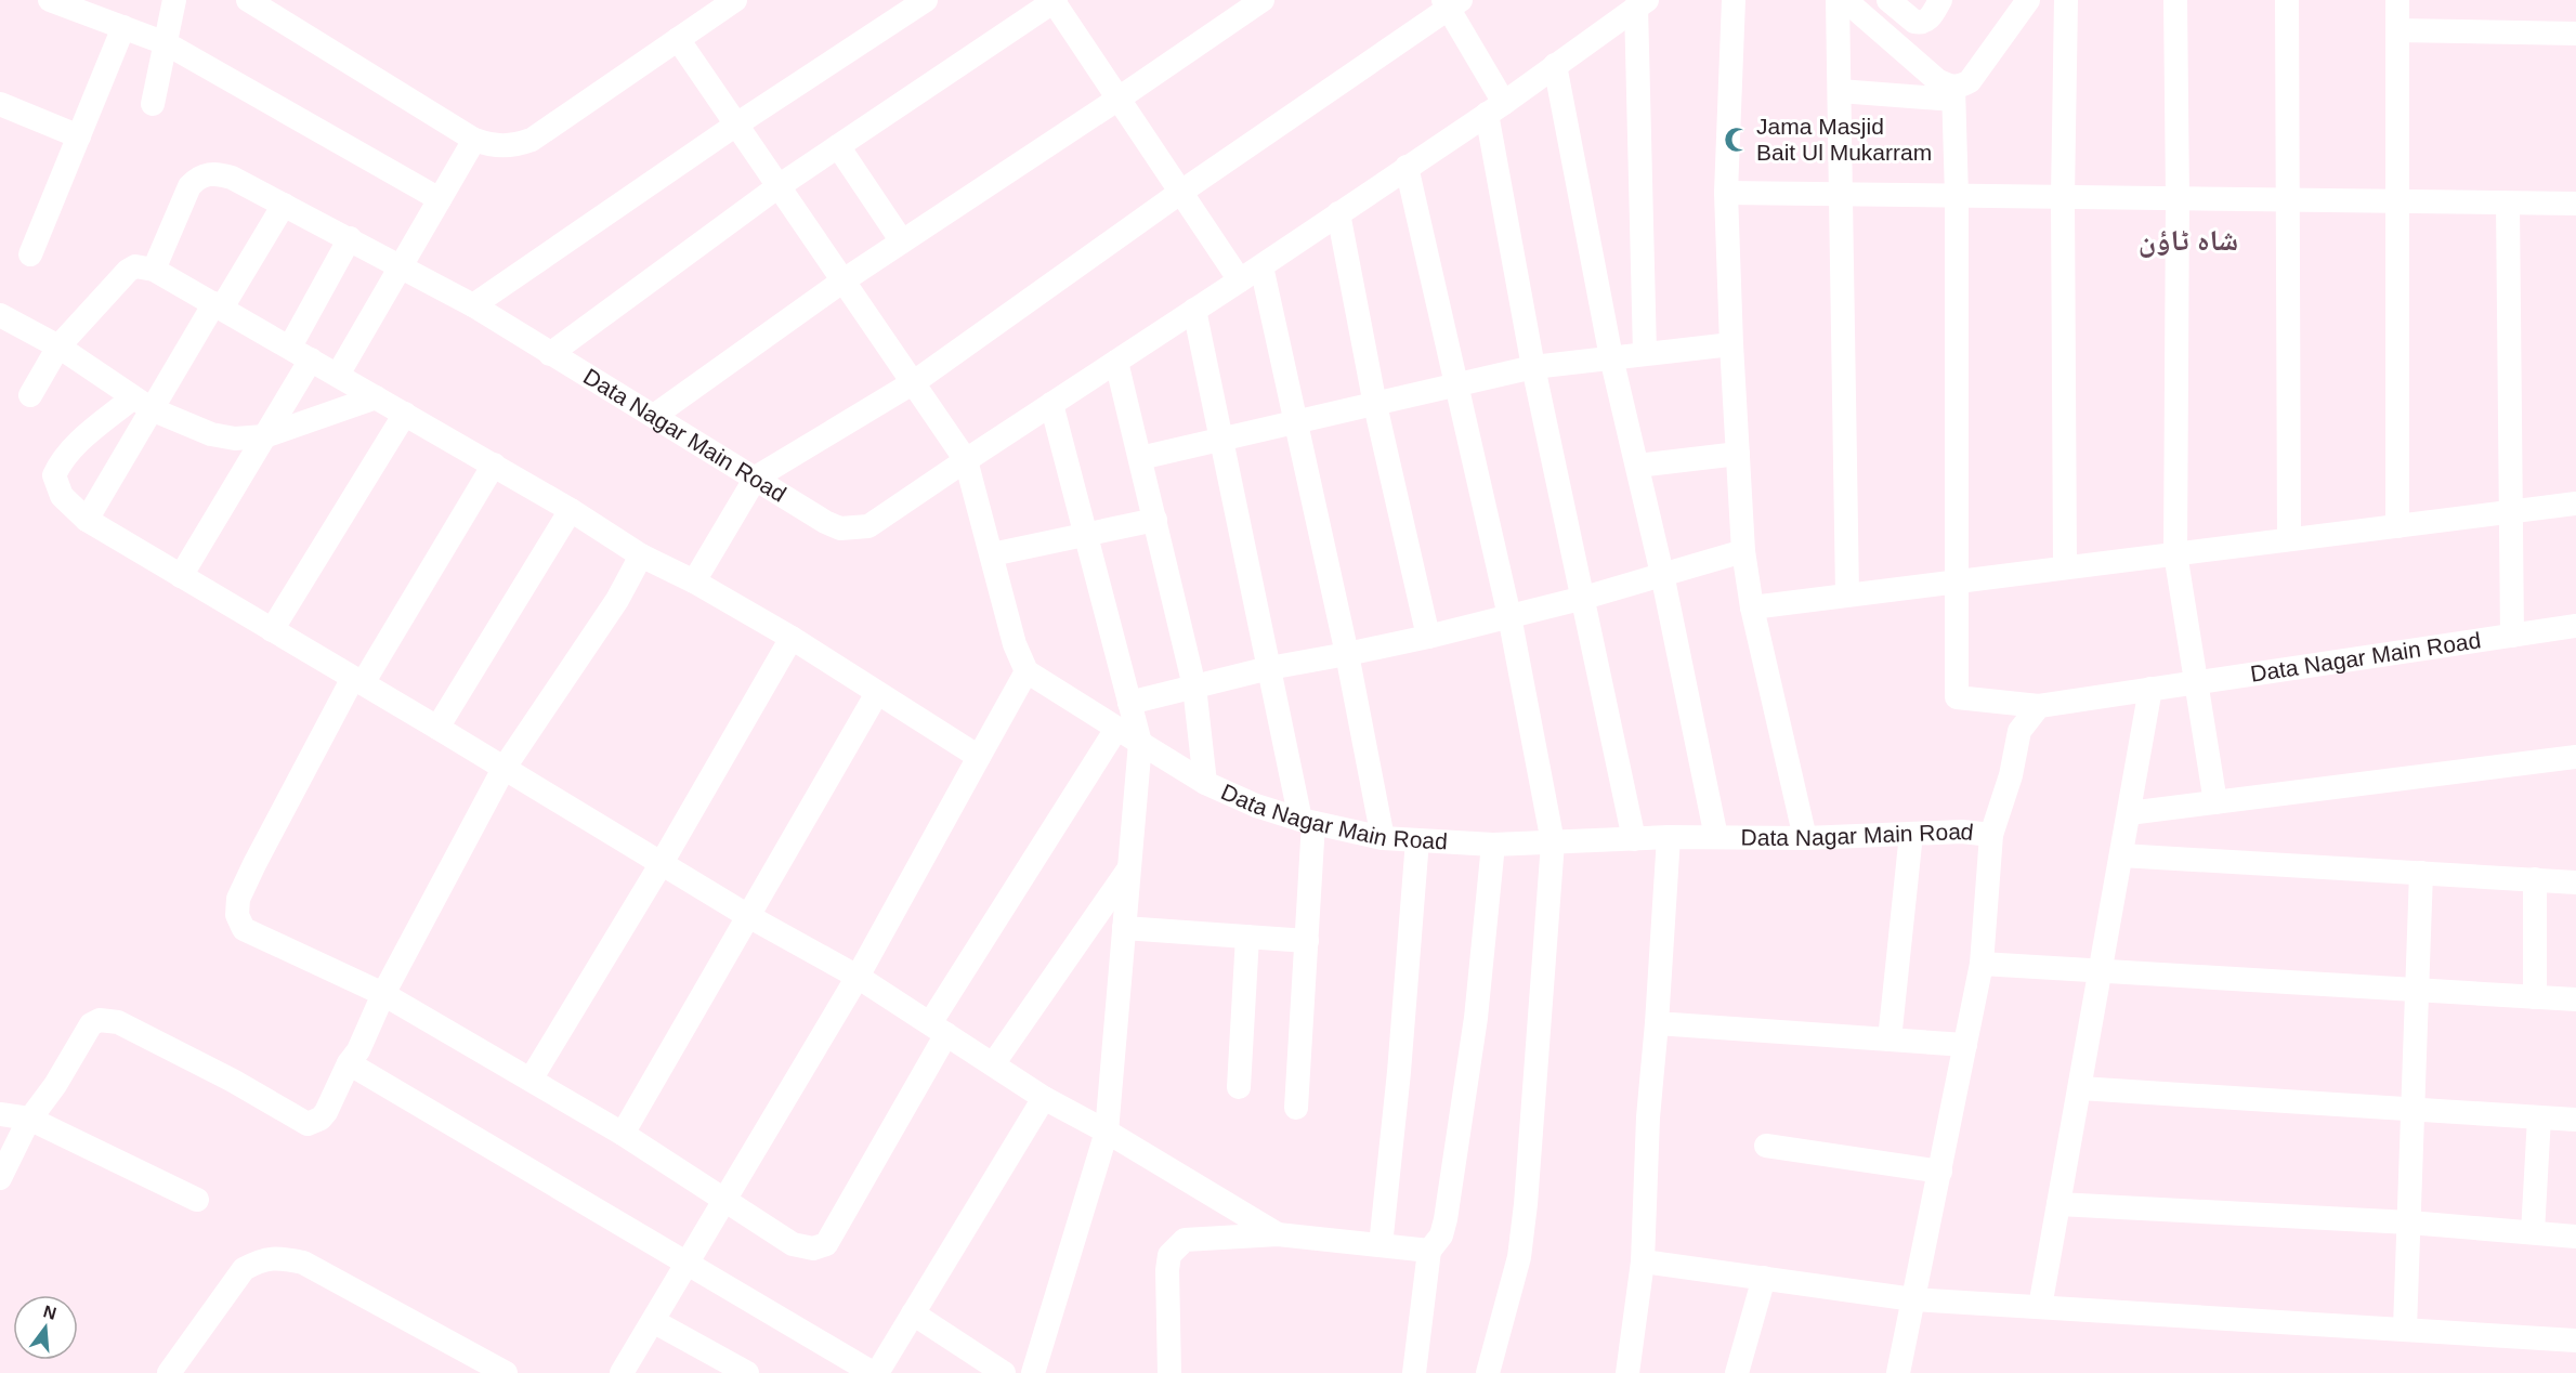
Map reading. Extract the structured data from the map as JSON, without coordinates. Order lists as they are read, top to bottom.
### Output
{
  "streets": {
    "street": ["Data Nagar Main Road"]
  },
  "districts": ["شاہ ٹاؤن"],
  "places": {
    "mosque": ["Jama Masjid Bait Ul Mukarram"]
  },
  "north": "top"
}
